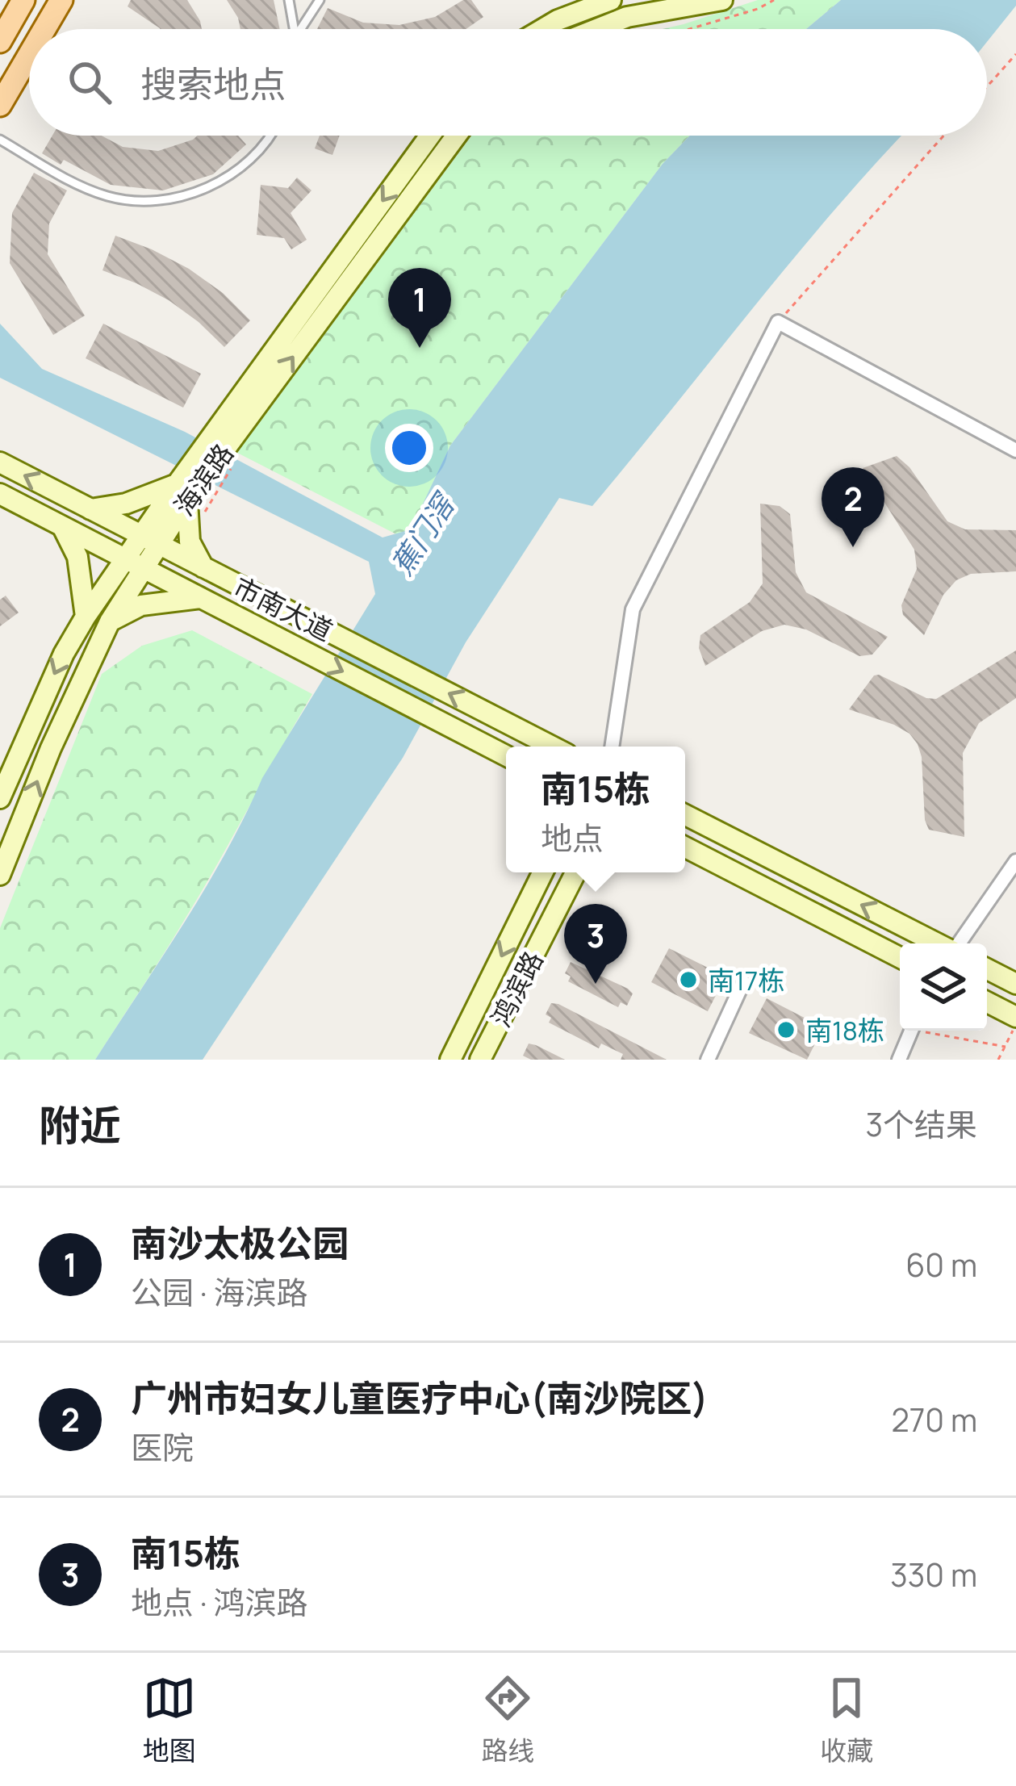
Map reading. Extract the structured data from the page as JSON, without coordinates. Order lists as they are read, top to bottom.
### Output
{
  "streets": {
    "street": ["海滨路", "市南大道", "鸿滨路"]
  },
  "crossings": [
    ["海滨路", "市南大道"]
  ],
  "water": ["蕉门滘"],
  "places": ["南17栋", "南18栋"],
  "page": {
    "search": "搜索地点",
    "pins": ["1", "2", "3"],
    "popup": ["南15栋", "地点"],
    "heading": ["附近", "3个结果"],
    "list": [
      {
        "mark": "1",
        "name": "南沙太极公园",
        "note": "公园 · 海滨路",
        "value": "60 m"
      },
      {
        "mark": "2",
        "name": "广州市妇女儿童医疗中心(南沙院区)",
        "note": "医院",
        "value": "270 m"
      },
      {
        "mark": "3",
        "name": "南15栋",
        "note": "地点 · 鸿滨路",
        "value": "330 m"
      }
    ],
    "nav": ["地图", "路线", "收藏"]
  }
}
